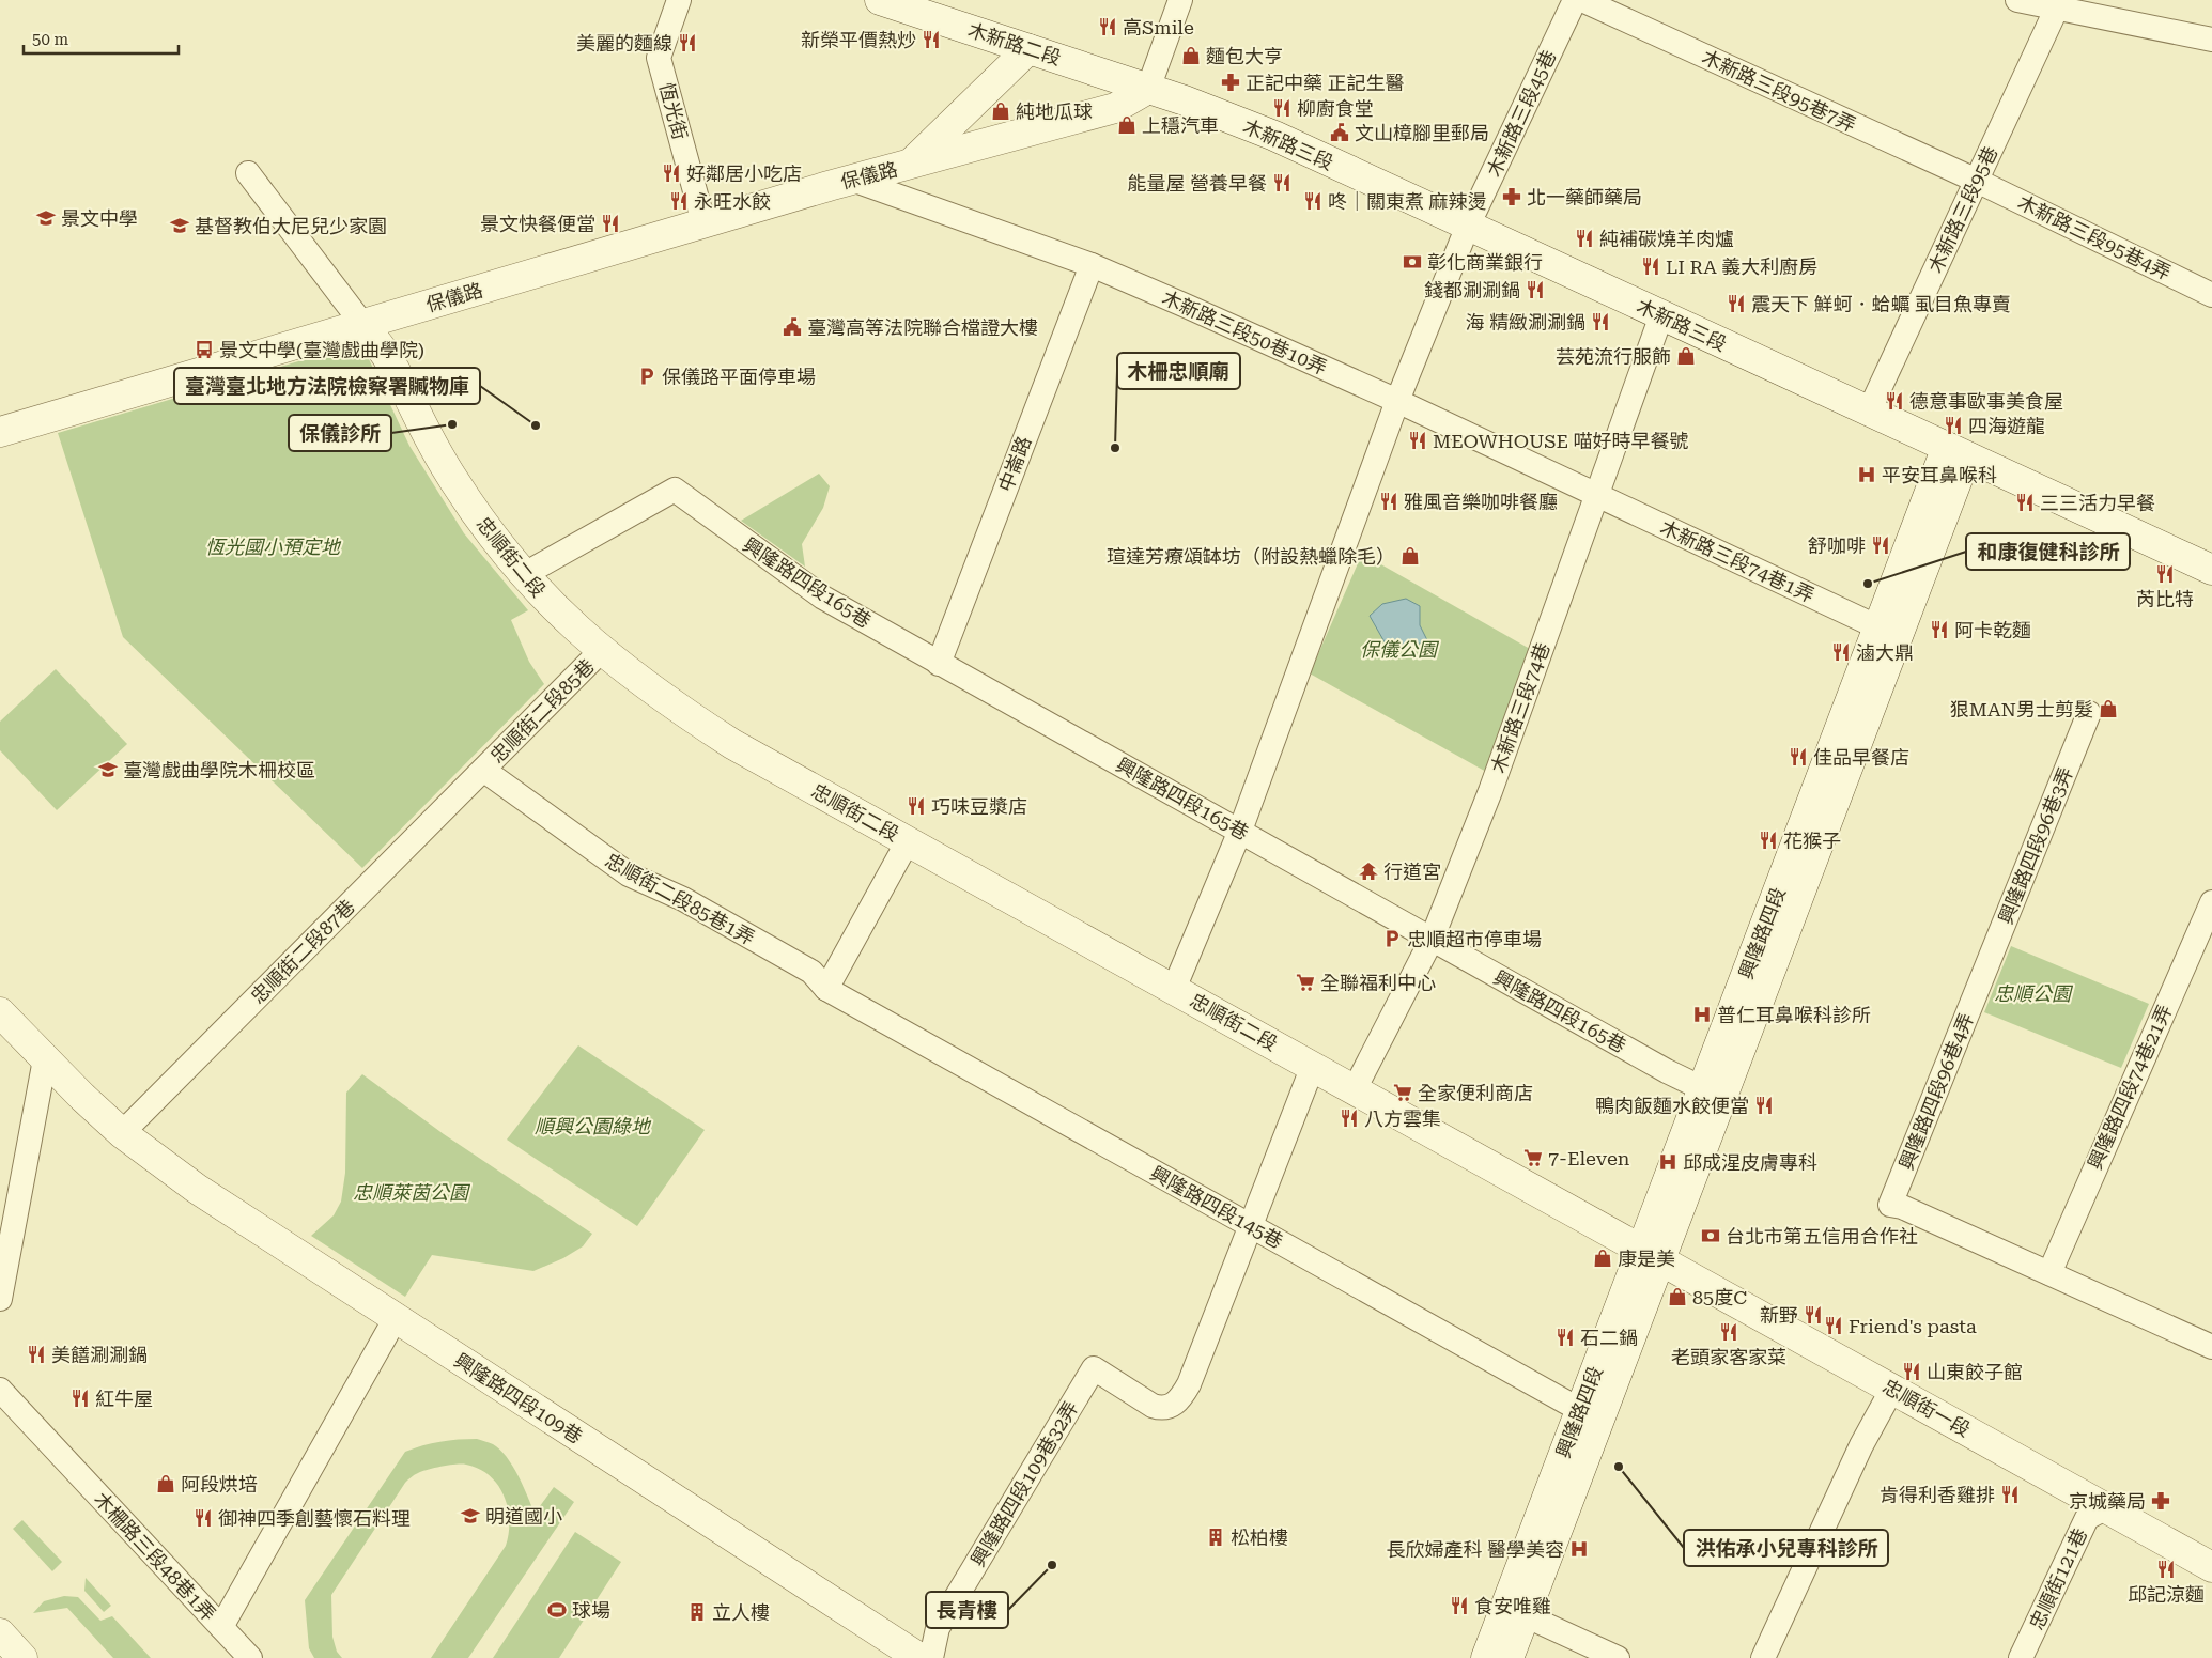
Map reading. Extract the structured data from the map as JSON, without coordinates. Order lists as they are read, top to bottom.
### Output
{
  "streets": {
    "street": [
      "木新路二段",
      "木新路三段95巷7弄",
      "恆光街",
      "木新路三段45巷",
      "木新路三段",
      "保儀路",
      "木新路三段95巷",
      "木新路三段95巷4弄",
      "木新路三段50巷10弄",
      "中崙路",
      "忠順街二段",
      "木新路三段74巷1弄",
      "興隆路四段165巷",
      "木新路三段74巷",
      "忠順街二段85巷",
      "興隆路四段96巷3弄",
      "忠順街二段85巷1弄",
      "興隆路四段",
      "忠順街二段87巷",
      "興隆路四段74巷21弄",
      "興隆路四段96巷4弄",
      "興隆路四段145巷",
      "興隆路四段109巷",
      "忠順街一段",
      "興隆路四段109巷32弄",
      "木柵路三段48巷1弄",
      "忠順街121巷"
    ]
  },
  "crossings": [
    ["木新路二段", "木新路三段"],
    ["木新路二段", "保儀路"],
    ["木新路三段95巷7弄", "木新路三段95巷"],
    ["木新路三段95巷7弄", "木新路三段95巷4弄"],
    ["恆光街", "保儀路"],
    ["木新路三段45巷", "木新路三段"],
    ["木新路三段45巷", "木新路三段50巷10弄"],
    ["木新路三段45巷", "忠順街二段"],
    ["木新路三段45巷", "興隆路四段165巷"],
    ["木新路三段", "保儀路"],
    ["木新路三段", "木新路三段95巷"],
    ["木新路三段", "木新路三段74巷"],
    ["木新路三段", "興隆路四段"],
    ["保儀路", "木新路三段50巷10弄"],
    ["保儀路", "忠順街二段"],
    ["木新路三段95巷", "木新路三段95巷4弄"],
    ["木新路三段50巷10弄", "中崙路"],
    ["木新路三段50巷10弄", "木新路三段74巷1弄"],
    ["木新路三段50巷10弄", "木新路三段74巷"],
    ["中崙路", "興隆路四段165巷"],
    ["忠順街二段", "興隆路四段165巷"],
    ["忠順街二段", "木新路三段74巷"],
    ["忠順街二段", "忠順街二段85巷"],
    ["忠順街二段", "興隆路四段"],
    ["忠順街二段", "忠順街一段"],
    ["木新路三段74巷1弄", "木新路三段74巷"],
    ["木新路三段74巷1弄", "興隆路四段"],
    ["興隆路四段165巷", "木新路三段74巷"],
    ["興隆路四段165巷", "興隆路四段"],
    ["忠順街二段85巷", "忠順街二段85巷1弄"],
    ["忠順街二段85巷", "忠順街二段87巷"],
    ["興隆路四段96巷3弄", "興隆路四段96巷4弄"],
    ["忠順街二段85巷1弄", "忠順街二段87巷"],
    ["忠順街二段85巷1弄", "興隆路四段145巷"],
    ["興隆路四段", "興隆路四段145巷"],
    ["興隆路四段", "忠順街一段"],
    ["忠順街二段87巷", "興隆路四段109巷"],
    ["興隆路四段74巷21弄", "興隆路四段96巷4弄"],
    ["興隆路四段145巷", "興隆路四段109巷32弄"],
    ["興隆路四段109巷", "木柵路三段48巷1弄"],
    ["忠順街一段", "忠順街121巷"]
  ],
  "parks": [
    "恆光國小預定地",
    "保儀公園",
    "忠順公園",
    "順興公園綠地",
    "忠順萊茵公園"
  ],
  "places": {
    "restaurant": [
      "高Smile",
      "新榮平價熱炒",
      "美麗的麵線",
      "柳廚食堂",
      "好鄰居小吃店",
      "能量屋 營養早餐",
      "永旺水餃",
      "咚｜關東煮 麻辣燙",
      "景文快餐便當",
      "純補碳燒羊肉爐",
      "LI RA 義大利廚房",
      "錢都涮涮鍋",
      "震天下 鮮蚵．蛤蠣 虱目魚專賣",
      "海 精緻涮涮鍋",
      "德意事歐事美食屋",
      "四海遊龍",
      "MEOWHOUSE 喵好時早餐號",
      "雅風音樂咖啡餐廳",
      "三三活力早餐",
      "舒咖啡",
      "芮比特",
      "阿卡乾麵",
      "滷大鼎",
      "佳品早餐店",
      "巧味豆漿店",
      "花猴子",
      "鴨肉飯麵水餃便當",
      "八方雲集",
      "新野",
      "Friend's pasta",
      "老頭家客家菜",
      "石二鍋",
      "美饍涮涮鍋",
      "山東餃子館",
      "紅牛屋",
      "肯得利香雞排",
      "御神四季創藝懷石料理",
      "邱記涼麵",
      "食安唯雞"
    ],
    "shop": [
      "麵包大亨",
      "純地瓜球",
      "上穩汽車",
      "芸苑流行服飾",
      "瑄達芳療頌缽坊（附設熱蠟除毛）",
      "狠MAN男士剪髮",
      "康是美",
      "85度C",
      "阿段烘培"
    ],
    "pharmacy": ["正記中藥 正記生醫", "北一藥師藥局", "京城藥局"],
    "public building": ["文山樟腳里郵局", "臺灣高等法院聯合檔證大樓"],
    "school or university": [
      "景文中學",
      "基督教伯大尼兒少家園",
      "臺灣戲曲學院木柵校區",
      "明道國小"
    ],
    "bank": ["彰化商業銀行", "台北市第五信用合作社"],
    "bus stop": ["景文中學(臺灣戲曲學院)"],
    "parking": ["保儀路平面停車場", "忠順超市停車場"],
    "other": [
      "保儀診所",
      "臺灣臺北地方法院檢察署贓物庫",
      "木柵忠順廟",
      "和康復健科診所",
      "洪佑承小兒專科診所",
      "長青樓"
    ],
    "hospital": [
      "平安耳鼻喉科",
      "普仁耳鼻喉科診所",
      "邱成湦皮膚專科",
      "長欣婦產科 醫學美容"
    ],
    "temple": ["行道宮"],
    "supermarket": ["全聯福利中心", "全家便利商店", "7-Eleven"],
    "building": ["松柏樓", "立人樓"],
    "sports": ["球場"]
  },
  "scale_bar": "50 m"
}
